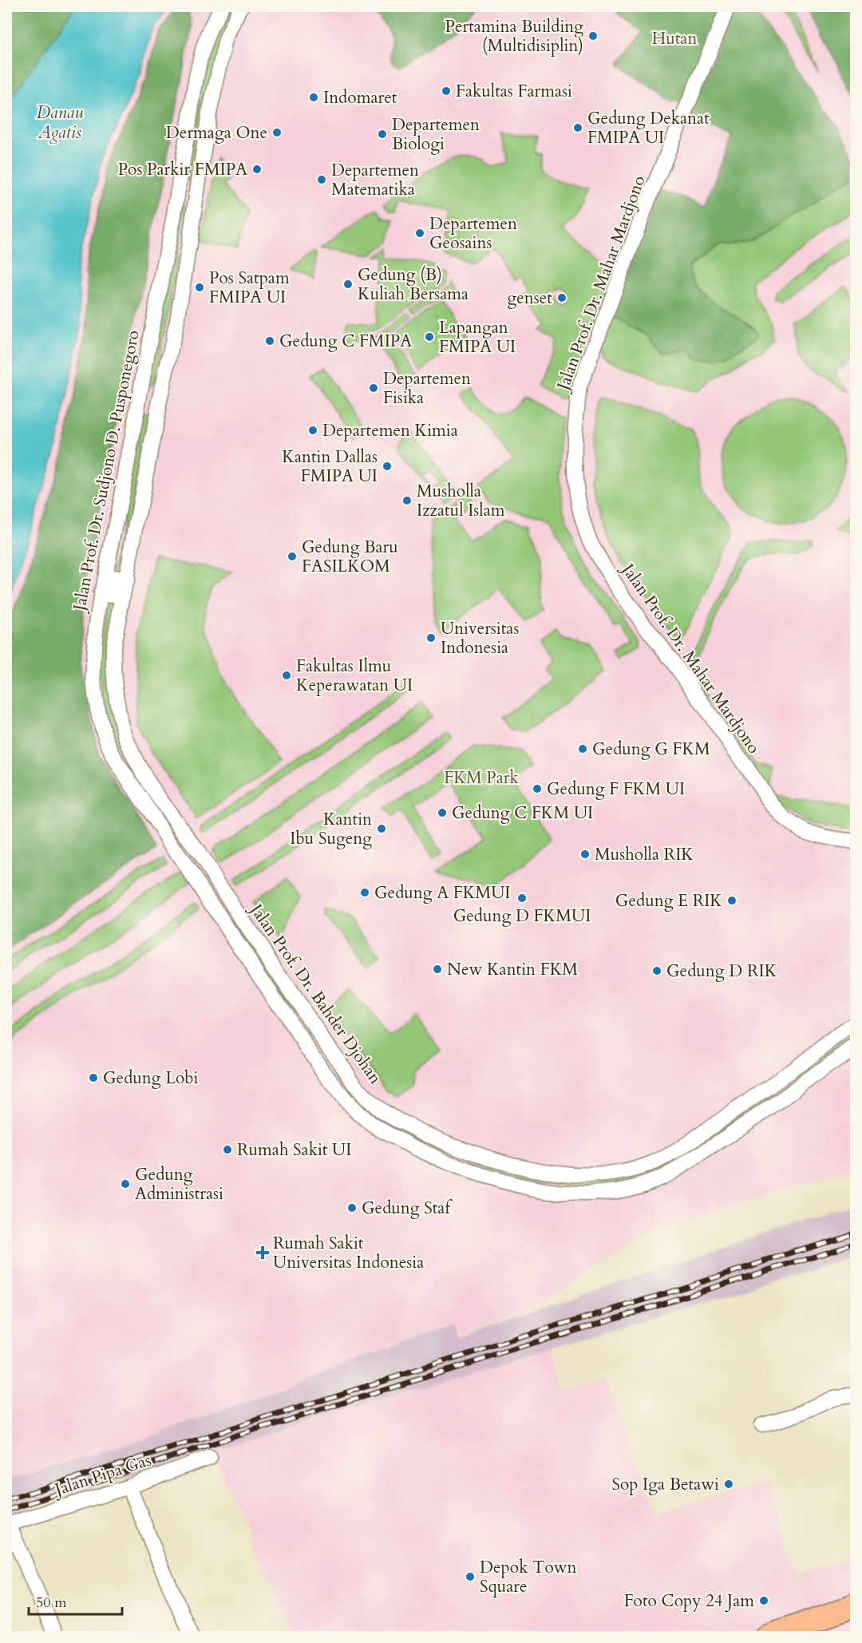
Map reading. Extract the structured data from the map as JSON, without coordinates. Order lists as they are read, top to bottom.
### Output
{
  "streets": {
    "street": [
      "Jalan Prof. Dr. Mahar Mardjono",
      "Jalan Prof. Dr. Sudjono D. Pusponegoro",
      "Jalan Prof. Dr. Bahder Djohan",
      "Jalan Pipa Gas"
    ]
  },
  "water": ["Danau Agatis"],
  "parks": ["Hutan", "FKM Park"],
  "places": {
    "other": [
      "Pertamina Building (Multidisiplin)",
      "Fakultas Farmasi",
      "Indomaret",
      "Gedung Dekanat FMIPA UI",
      "Dermaga One",
      "Departemen Biologi",
      "Pos Parkir FMIPA",
      "Departemen Matematika",
      "Departemen Geosains",
      "Gedung (B) Kuliah Bersama",
      "Pos Satpam FMIPA UI",
      "genset",
      "Lapangan FMIPA UI",
      "Gedung C FMIPA",
      "Departemen Fisika",
      "Departemen Kimia",
      "Kantin Dallas FMIPA UI",
      "Musholla Izzatul Islam",
      "Gedung Baru FASILKOM",
      "Universitas Indonesia",
      "Fakultas Ilmu Keperawatan UI",
      "Gedung G FKM",
      "Gedung F FKM UI",
      "Gedung C FKM UI",
      "Kantin Ibu Sugeng",
      "Musholla RIK",
      "Gedung A FKMUI",
      "Gedung D FKMUI",
      "Gedung E RIK",
      "New Kantin FKM",
      "Gedung D RIK",
      "Gedung Lobi",
      "Rumah Sakit UI",
      "Gedung Administrasi",
      "Gedung Staf",
      "Sop Iga Betawi",
      "Depok Town Square",
      "Foto Copy 24 Jam"
    ],
    "health": ["Rumah Sakit Universitas Indonesia"]
  },
  "scale_bar": "50 m"
}
